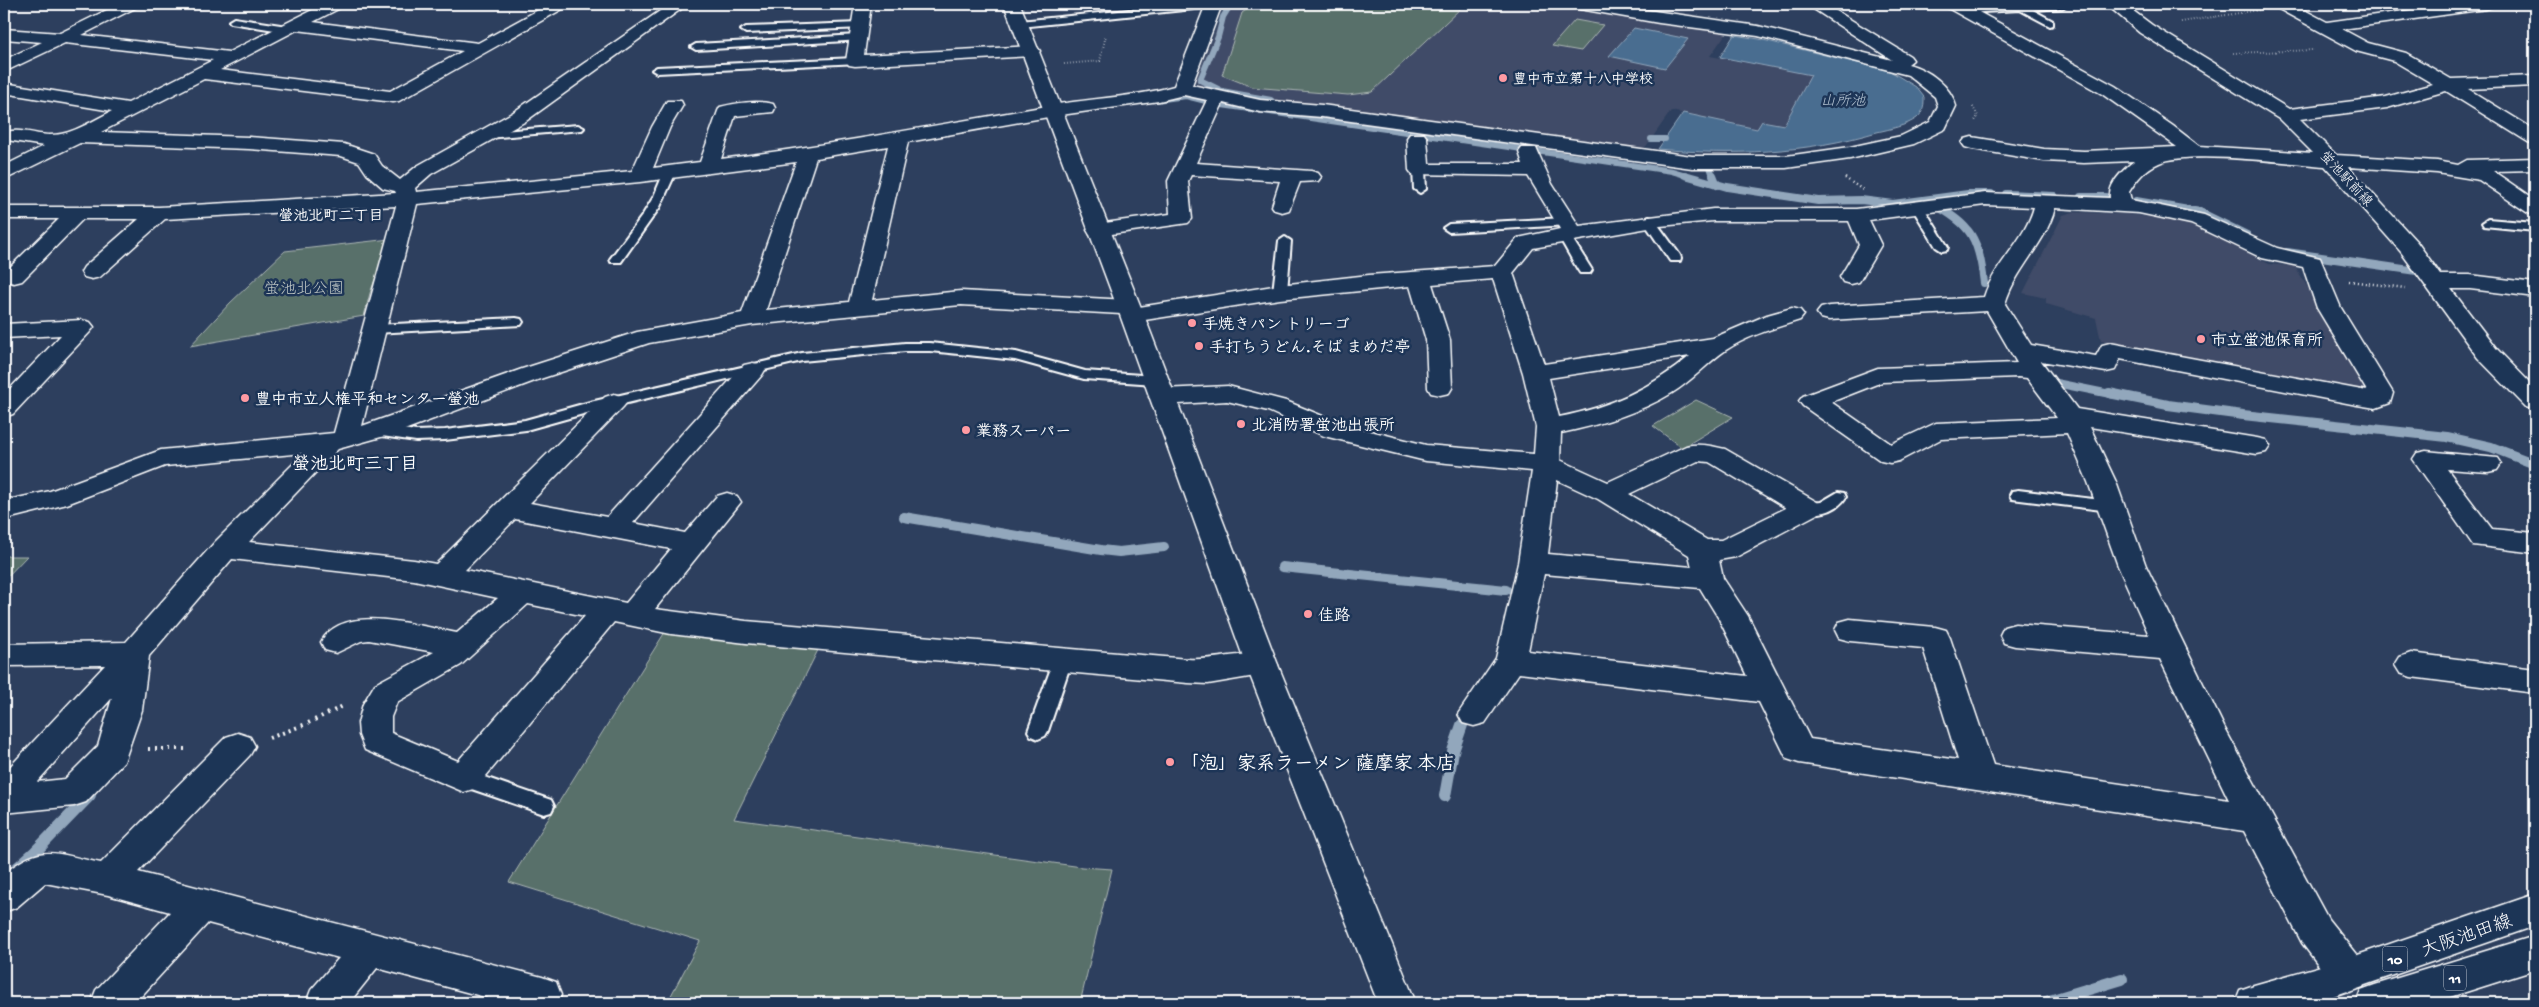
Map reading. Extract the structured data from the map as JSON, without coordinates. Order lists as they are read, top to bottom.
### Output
{
  "streets": {
    "main road": [
      "蛍池駅前線",
      "大阪池田線",
      "10",
      "11"
    ]
  },
  "districts": ["螢池北町二丁目", "螢池北町三丁目"],
  "water": ["山所池"],
  "parks": ["蛍池北公園"],
  "places": [
    "豊中市立第十八中学校",
    "手焼きパン トリーゴ",
    "市立蛍池保育所",
    "手打ちうどん.そば まめだ亭",
    "豊中市立人権平和センター螢池",
    "北消防署蛍池出張所",
    "業務スーパー",
    "佳路",
    "「泡」家系ラーメン 薩摩家 本店"
  ]
}
